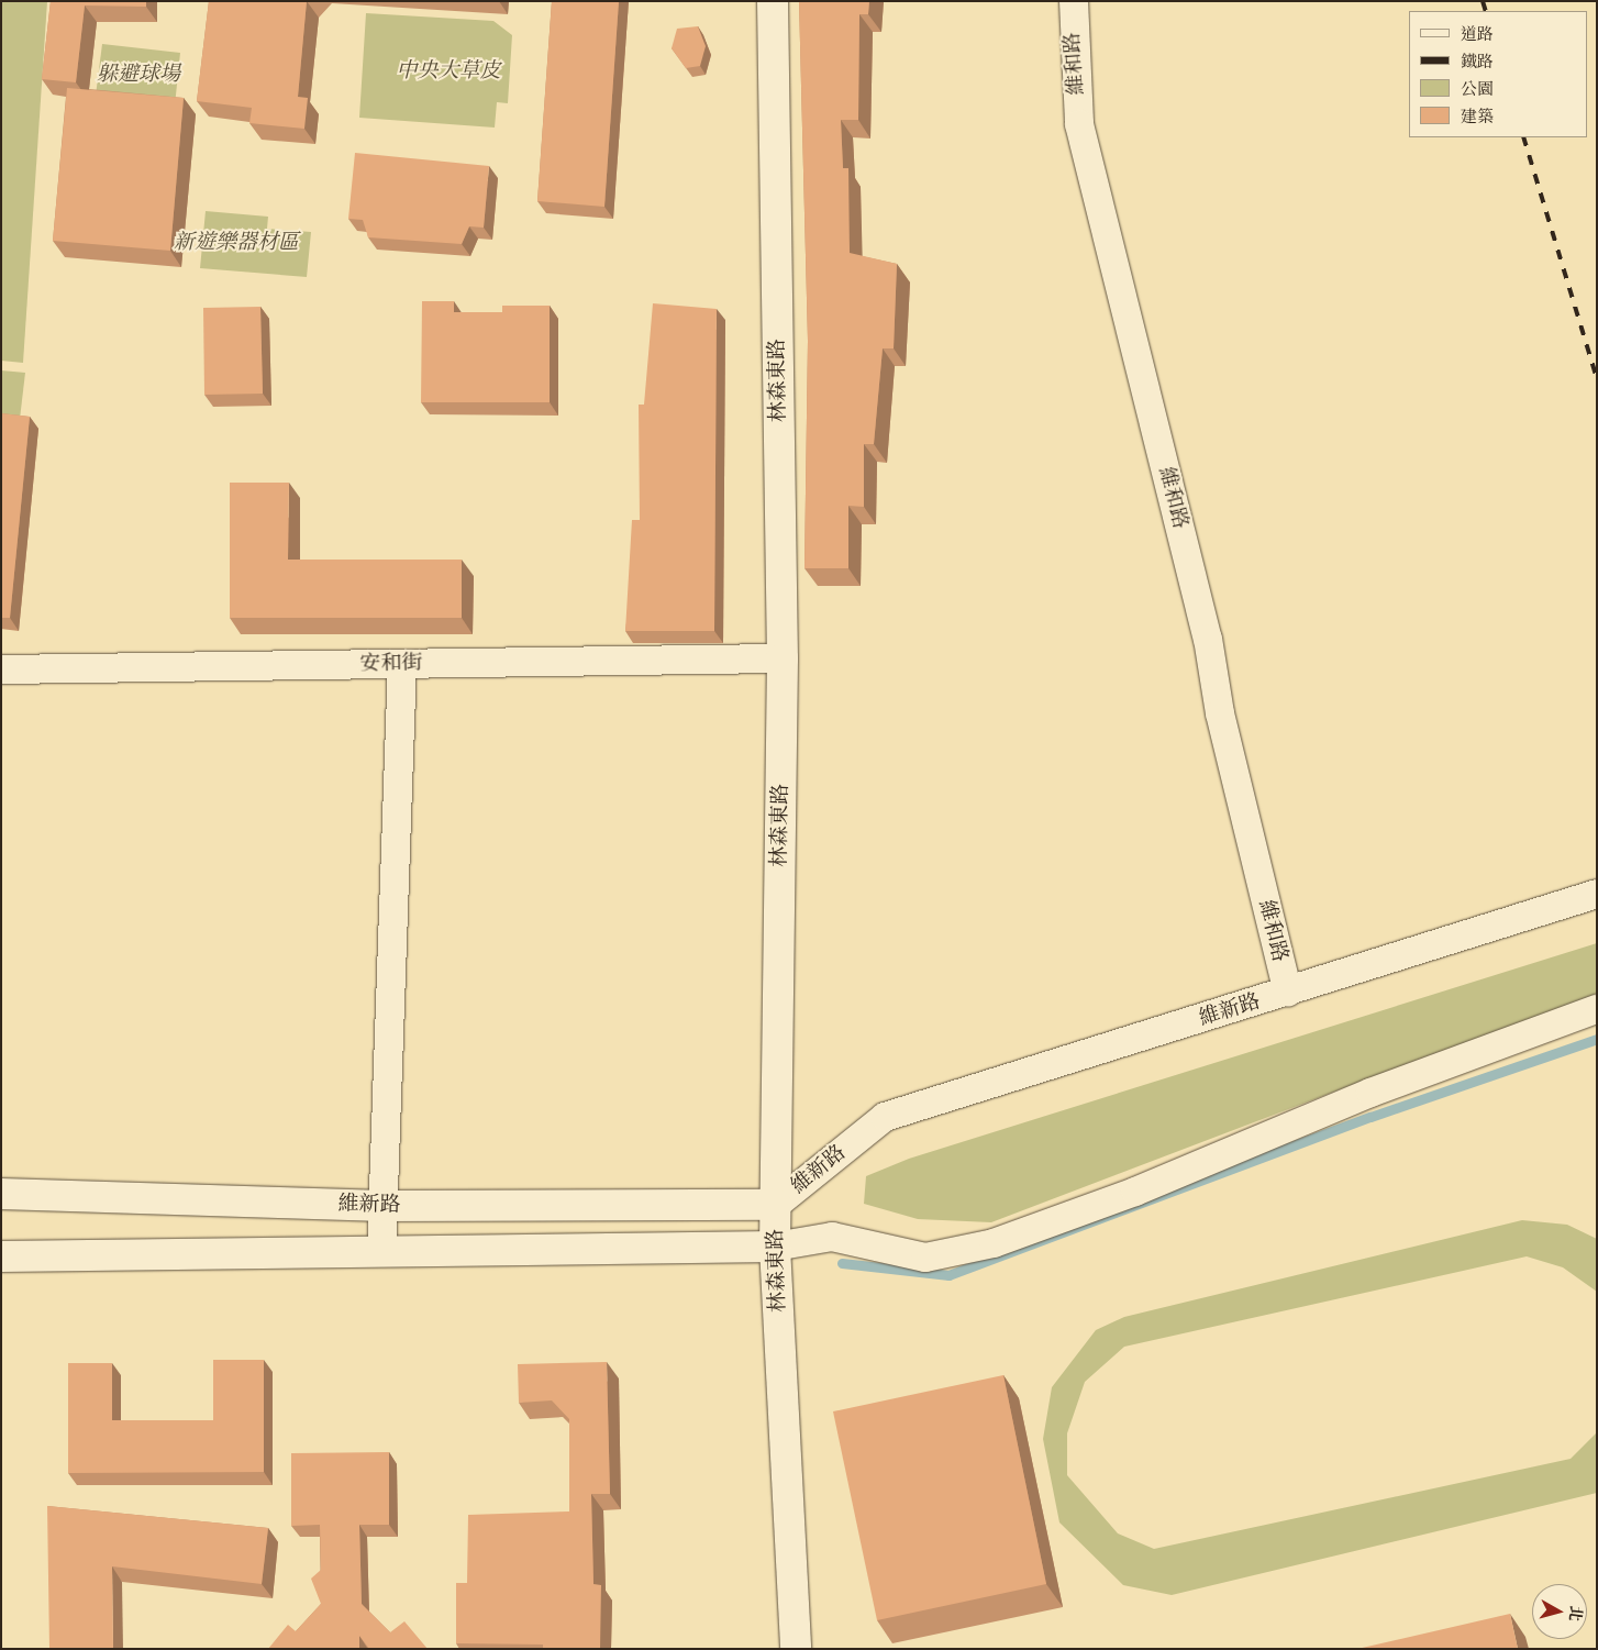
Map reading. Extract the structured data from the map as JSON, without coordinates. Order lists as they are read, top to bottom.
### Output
{
  "streets": {
    "main road": ["林森東路", "維新路"],
    "street": ["維和路", "安和街"]
  },
  "crossings": [
    ["維和路", "維新路"],
    ["林森東路", "安和街"],
    ["林森東路", "維新路"]
  ],
  "parks": ["中央大草皮", "躲避球場", "新遊樂器材區"],
  "legend": [
    "道路",
    "鐵路",
    "公園",
    "建築"
  ],
  "north": "right"
}
